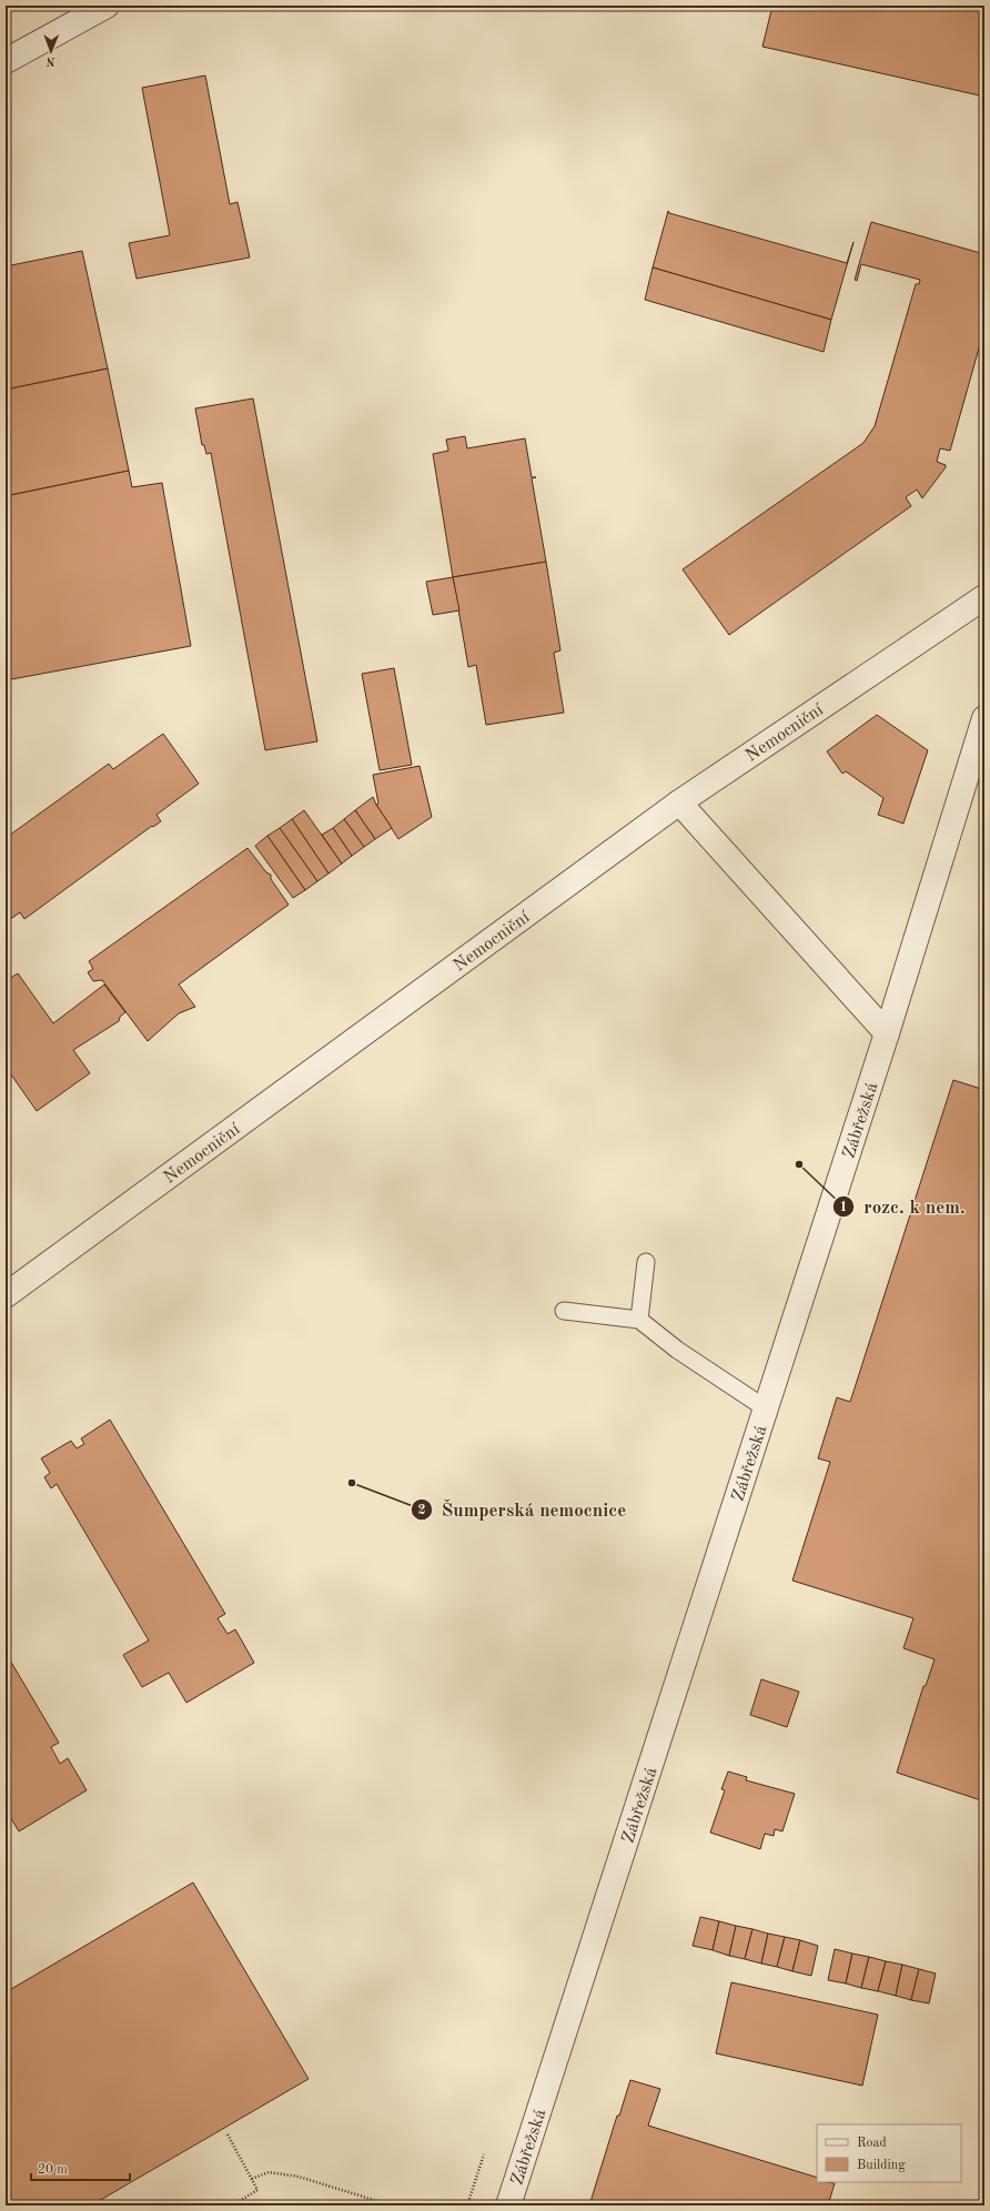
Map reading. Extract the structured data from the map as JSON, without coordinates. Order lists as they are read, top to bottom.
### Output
{
  "streets": {
    "street": ["Nemocniční", "Zábřežská"]
  },
  "places": ["rozc. k nem.", "Šumperská nemocnice"],
  "legend": ["Road", "Building"],
  "scale_bar": "20 m",
  "north": "bottom"
}
